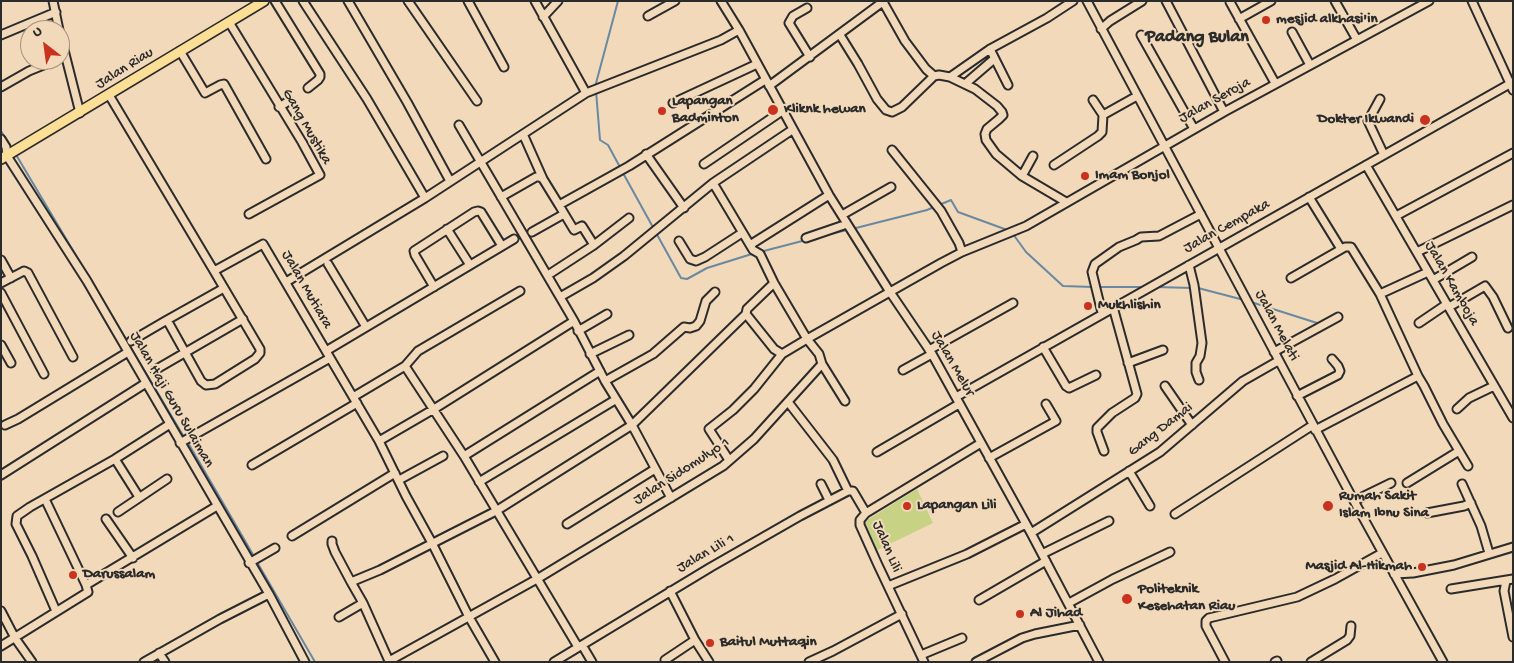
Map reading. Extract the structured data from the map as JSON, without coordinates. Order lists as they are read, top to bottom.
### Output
{
  "streets": {
    "main road": ["Jalan Riau"],
    "street": [
      "Jalan Seroja",
      "Gang Mustika",
      "Jalan Cempaka",
      "Jalan Kamboja",
      "Jalan Mutiara",
      "Jalan Melati",
      "Jalan Melur",
      "Jalan Haji Guru Sulaiman",
      "Gang Damai",
      "Jalan Sidomulyo 1",
      "Jalan Lili",
      "Jalan Lili 1"
    ]
  },
  "crossings": [
    ["Jalan Riau", "Gang Mustika"],
    ["Jalan Riau", "Jalan Haji Guru Sulaiman"],
    ["Jalan Seroja", "Jalan Melati"],
    ["Jalan Cempaka", "Jalan Kamboja"],
    ["Jalan Cempaka", "Jalan Melati"],
    ["Jalan Cempaka", "Jalan Melur"],
    ["Jalan Mutiara", "Jalan Sidomulyo 1"],
    ["Jalan Melati", "Gang Damai"],
    ["Jalan Melur", "Gang Damai"],
    ["Jalan Melur", "Jalan Lili"]
  ],
  "districts": ["Padang Bulan"],
  "places": [
    "mesjid alkhasi'in",
    "Kliknk hewan",
    "Lapangan Badminton",
    "Dokter Ikwandi",
    "Imam Bonjol",
    "Mukhlishin",
    "Lapangan Lili",
    "Rumah Sakit Islam Ibnu Sina",
    "Masjid Al-Hikmah",
    "Darussalam",
    "Politeknik Kesehatan Riau",
    "Al Jihad",
    "Baitul Muttaqin"
  ],
  "north": "top left"
}
